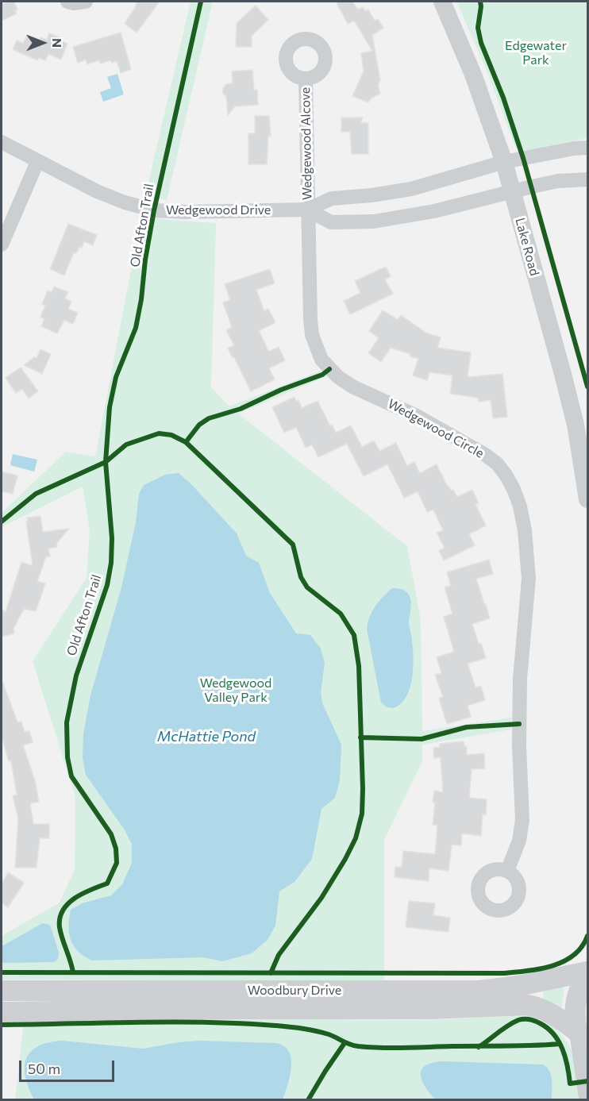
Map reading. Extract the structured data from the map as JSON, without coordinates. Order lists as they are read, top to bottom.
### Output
{
  "streets": {
    "main road": ["Woodbury Drive"],
    "street": [
      "Wedgewood Alcove",
      "Wedgewood Drive",
      "Lake Road",
      "Wedgewood Circle"
    ],
    "cycle path": ["Old Afton Trail"]
  },
  "crossings": [
    ["Wedgewood Alcove", "Wedgewood Drive"],
    ["Wedgewood Alcove", "Wedgewood Circle"],
    ["Wedgewood Drive", "Lake Road"],
    ["Wedgewood Drive", "Wedgewood Circle"]
  ],
  "water": ["McHattie Pond"],
  "parks": ["Edgewater Park", "Wedgewood Valley Park"],
  "scale_bar": "50 m",
  "north": "right"
}
